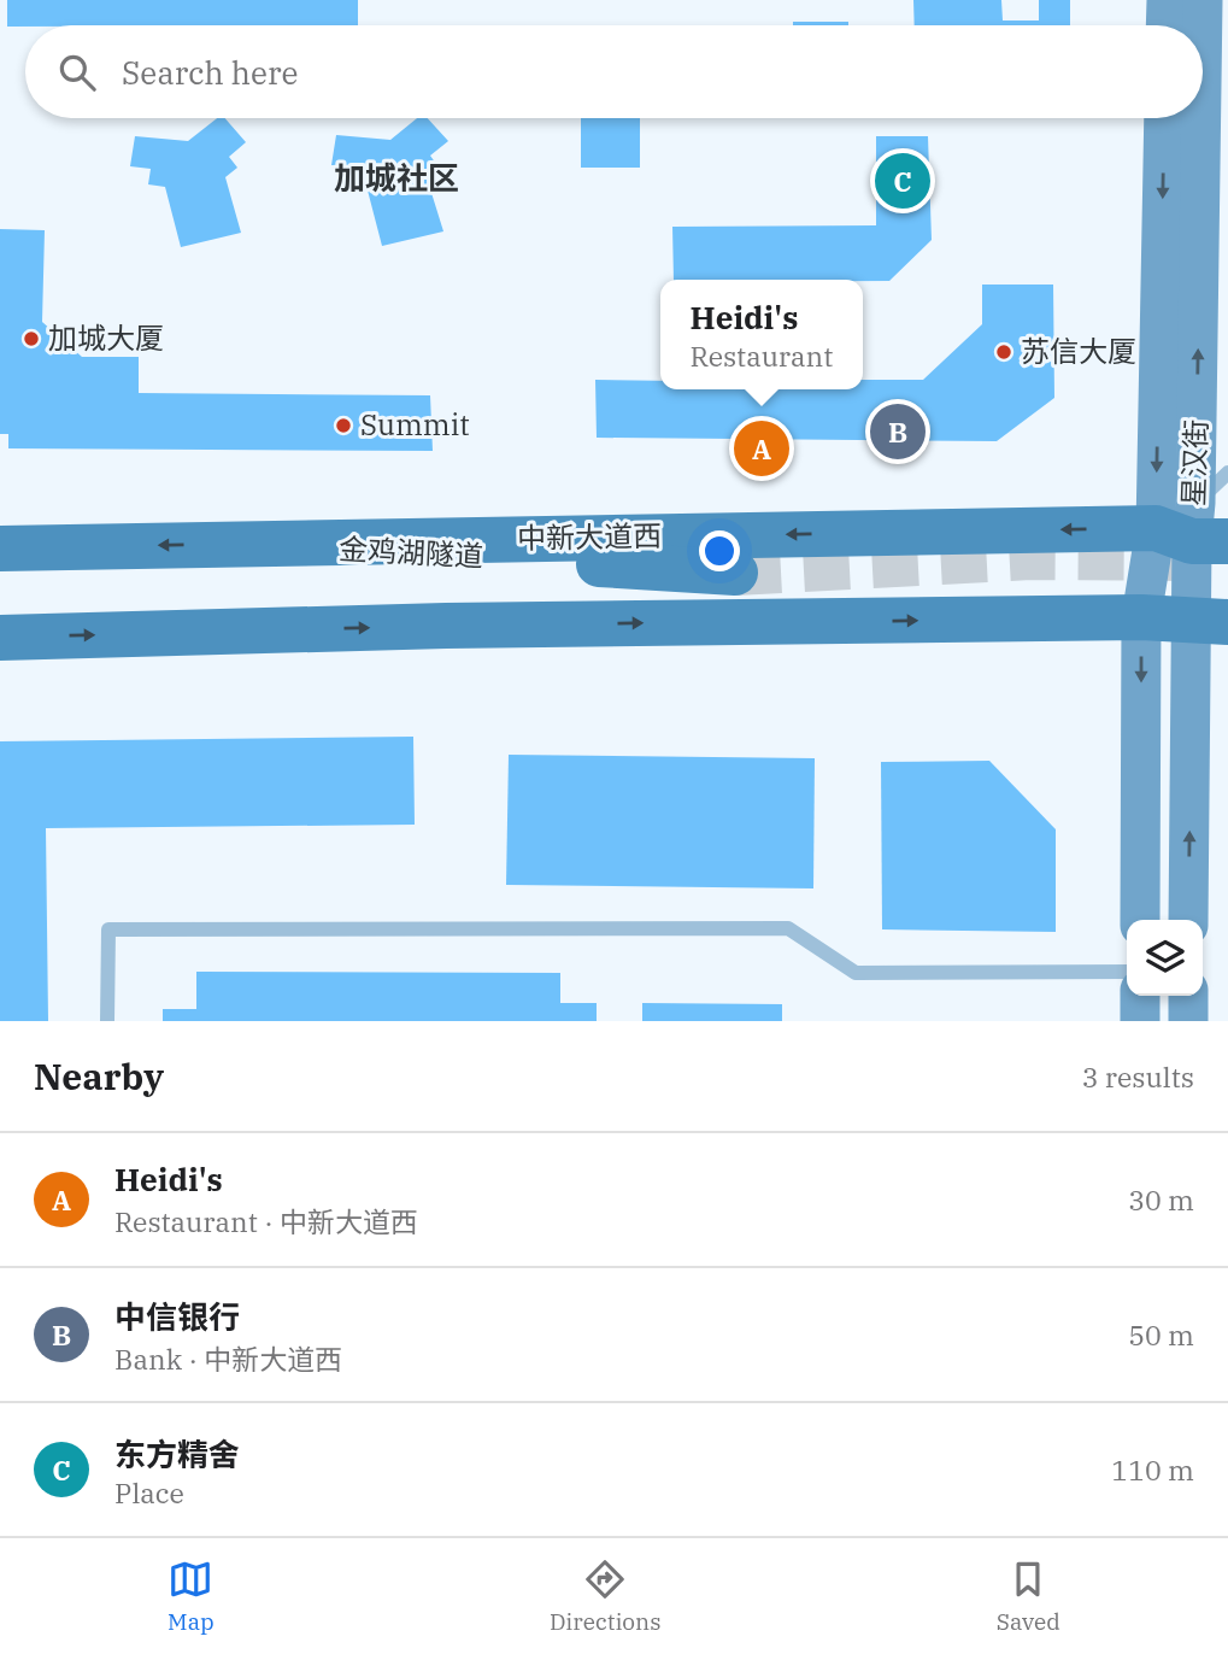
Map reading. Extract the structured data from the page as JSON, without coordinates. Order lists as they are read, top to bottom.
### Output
{
  "streets": {
    "main road": ["星汉街", "中新大道西", "金鸡湖隧道"]
  },
  "crossings": [
    ["星汉街", "中新大道西"],
    ["中新大道西", "金鸡湖隧道"]
  ],
  "districts": ["加城社区"],
  "places": ["加城大厦", "苏信大厦", "Summit"],
  "page": {
    "search": "Search here",
    "pins": ["C", "B", "A"],
    "popup": ["Heidi's", "Restaurant"],
    "heading": ["Nearby", "3 results"],
    "list": [
      {
        "mark": "A",
        "name": "Heidi's",
        "note": "Restaurant · 中新大道西",
        "value": "30 m"
      },
      {
        "mark": "B",
        "name": "中信银行",
        "note": "Bank · 中新大道西",
        "value": "50 m"
      },
      {
        "mark": "C",
        "name": "东方精舍",
        "note": "Place",
        "value": "110 m"
      }
    ],
    "nav": ["Map", "Directions", "Saved"]
  }
}
